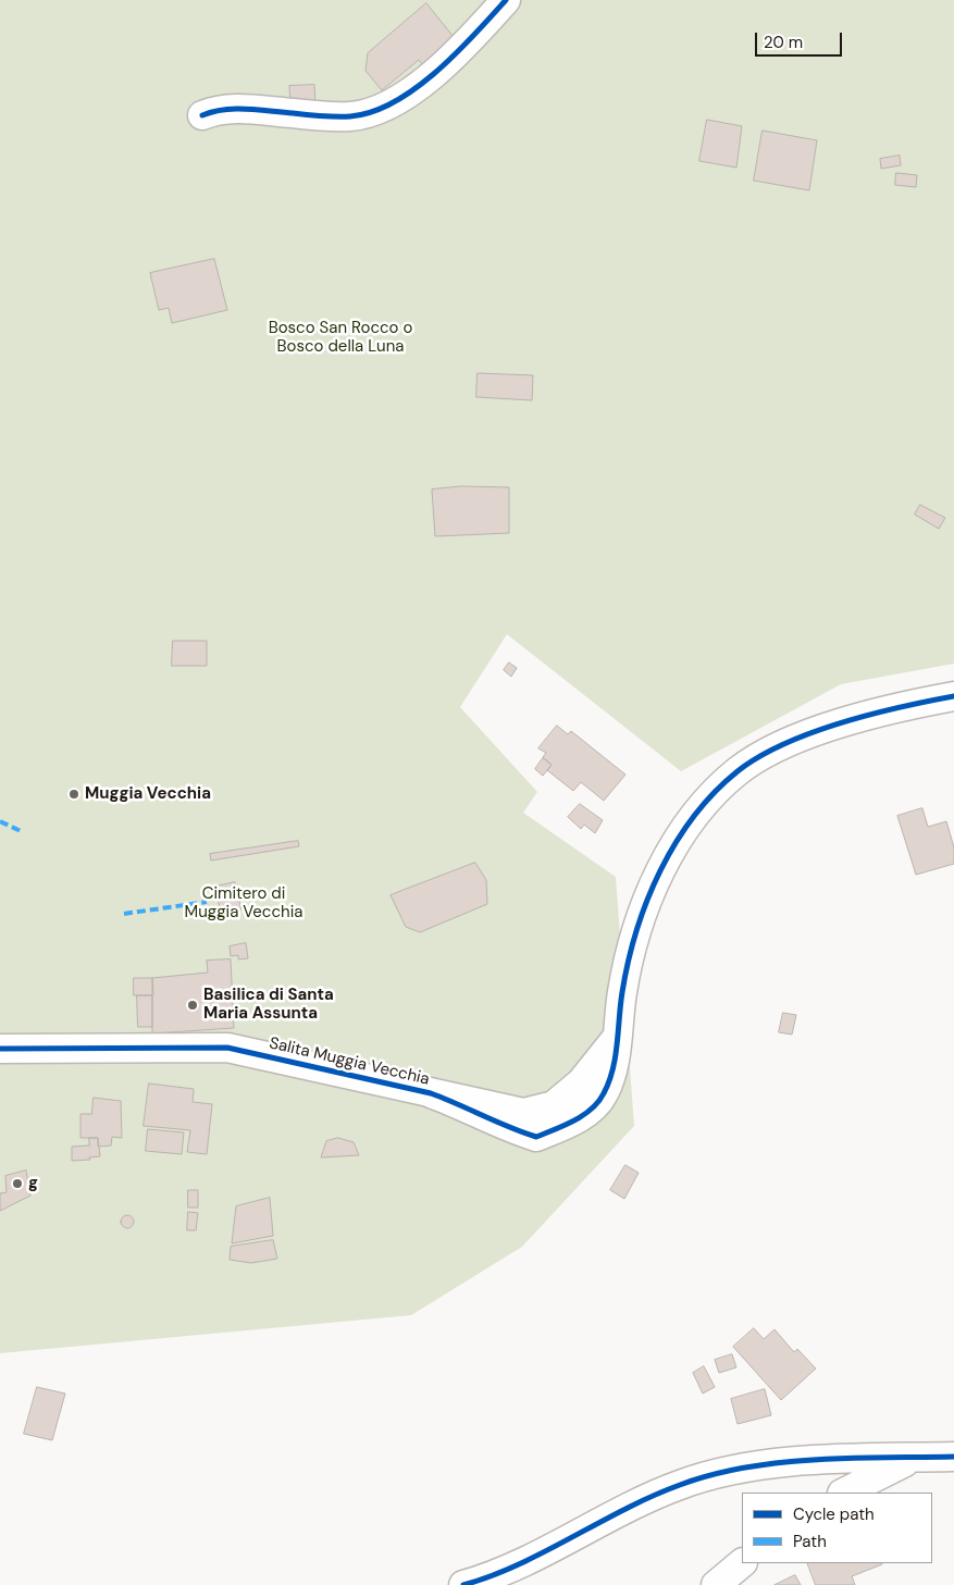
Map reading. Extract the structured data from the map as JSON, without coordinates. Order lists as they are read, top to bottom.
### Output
{
  "streets": {
    "street": ["Salita Muggia Vecchia"]
  },
  "parks": ["Bosco San Rocco o Bosco della Luna", "Cimitero di Muggia Vecchia"],
  "places": ["Muggia Vecchia", "Basilica di Santa Maria Assunta", "g"],
  "legend": ["Cycle path", "Path"],
  "scale_bar": "20 m"
}
